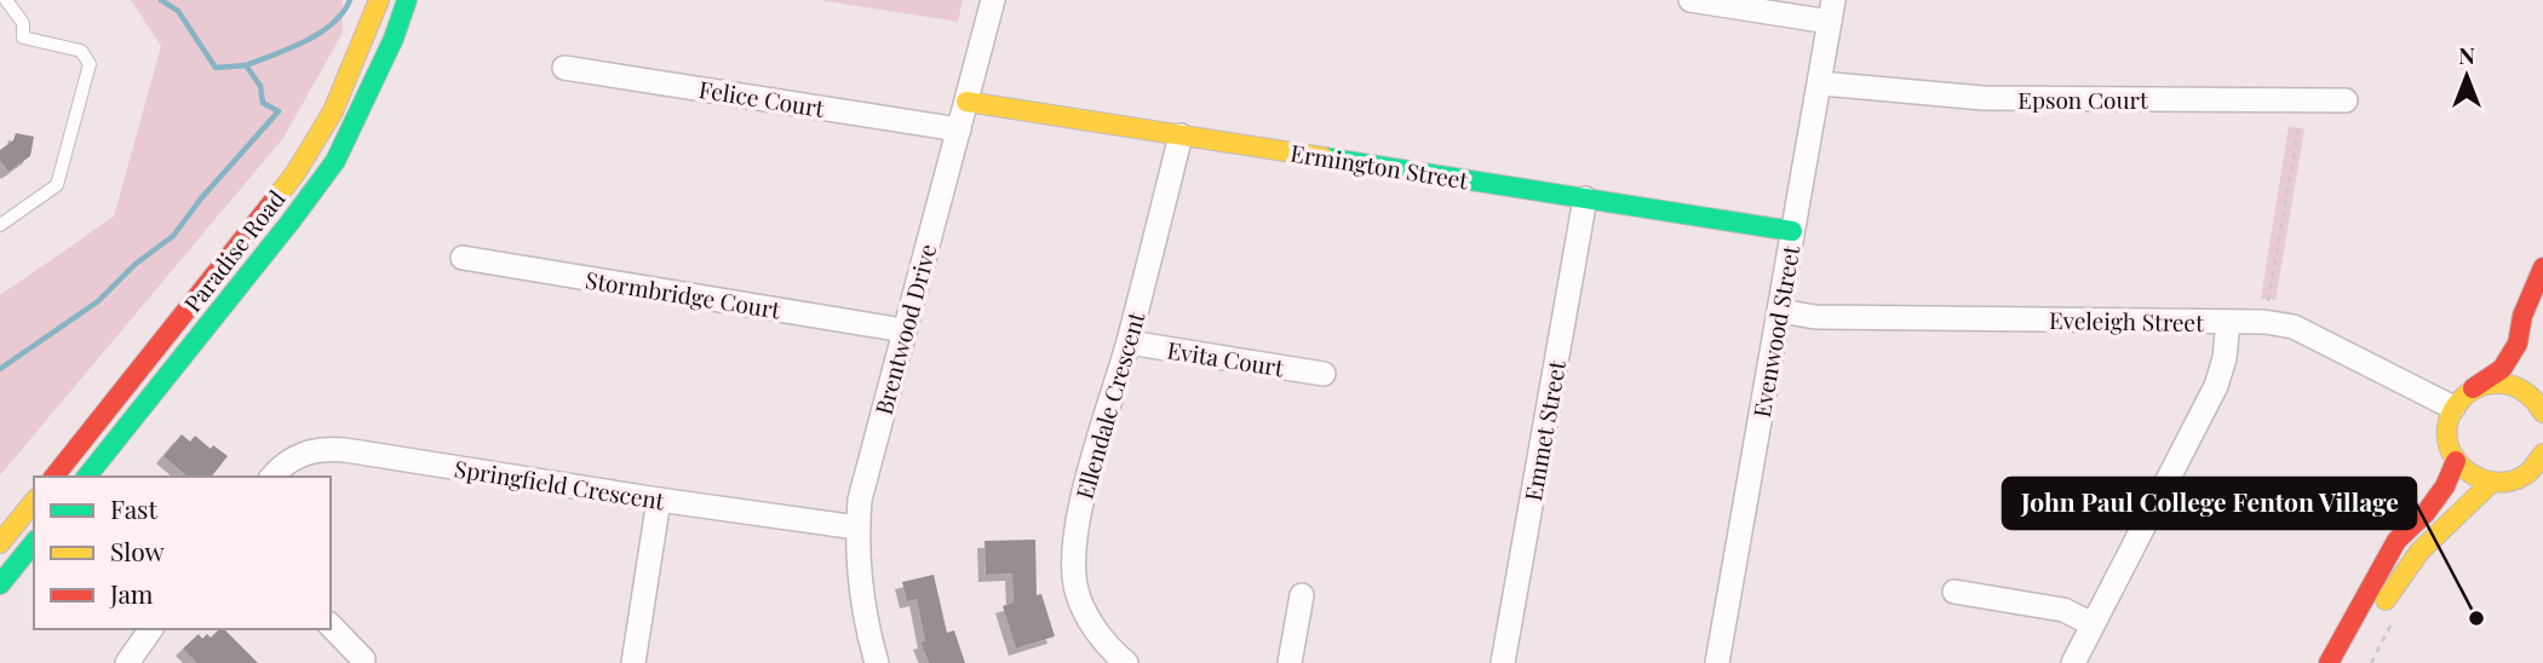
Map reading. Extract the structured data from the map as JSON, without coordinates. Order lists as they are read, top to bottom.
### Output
{
  "streets": {
    "street": [
      "Felice Court",
      "Epson Court",
      "Ermington Street",
      "Paradise Road",
      "Stormbridge Court",
      "Eveleigh Street",
      "Brentwood Drive",
      "Evenwood Street",
      "Evita Court",
      "Ellendale Crescent",
      "Emmet Street",
      "Springfield Crescent"
    ]
  },
  "crossings": [
    ["Felice Court", "Brentwood Drive"],
    ["Epson Court", "Evenwood Street"],
    ["Ermington Street", "Brentwood Drive"],
    ["Ermington Street", "Evenwood Street"],
    ["Ermington Street", "Ellendale Crescent"],
    ["Ermington Street", "Emmet Street"],
    ["Stormbridge Court", "Brentwood Drive"],
    ["Eveleigh Street", "Evenwood Street"],
    ["Brentwood Drive", "Springfield Crescent"],
    ["Evita Court", "Ellendale Crescent"]
  ],
  "places": ["John Paul College Fenton Village"],
  "legend": ["Fast", "Slow", "Jam"],
  "north": "top"
}
